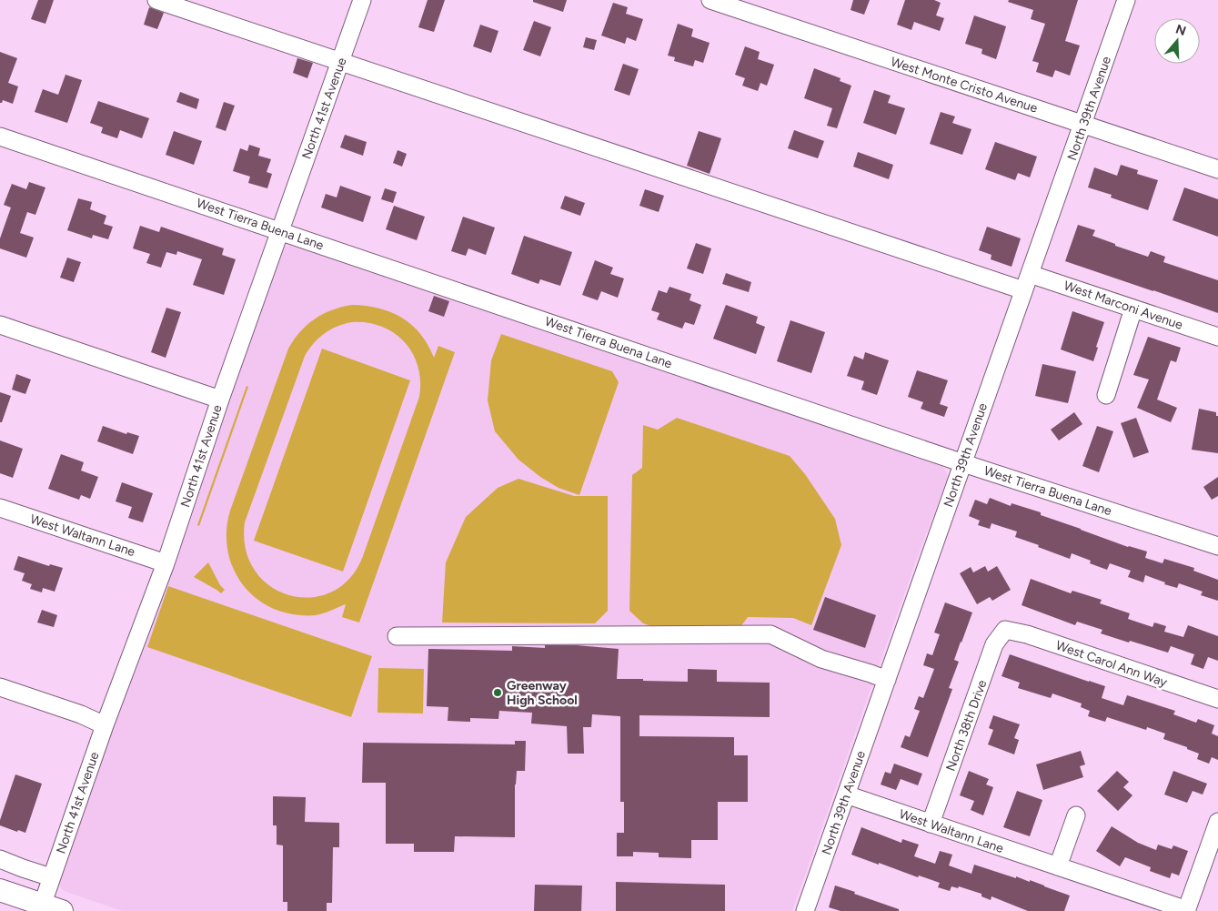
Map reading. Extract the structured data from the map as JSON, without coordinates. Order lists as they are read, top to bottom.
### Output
{
  "streets": {
    "street": [
      "West Monte Cristo Avenue",
      "North 41st Avenue",
      "North 39th Avenue",
      "West Tierra Buena Lane",
      "West Marconi Avenue",
      "West Waltann Lane",
      "West Carol Ann Way",
      "North 38th Drive"
    ]
  },
  "crossings": [
    ["West Monte Cristo Avenue", "North 39th Avenue"],
    ["North 41st Avenue", "West Tierra Buena Lane"],
    ["North 41st Avenue", "West Waltann Lane"],
    ["North 39th Avenue", "West Tierra Buena Lane"],
    ["North 39th Avenue", "West Marconi Avenue"],
    ["North 39th Avenue", "West Waltann Lane"],
    ["West Waltann Lane", "North 38th Drive"],
    ["West Carol Ann Way", "North 38th Drive"]
  ],
  "places": ["Greenway High School"],
  "north": "top"
}
